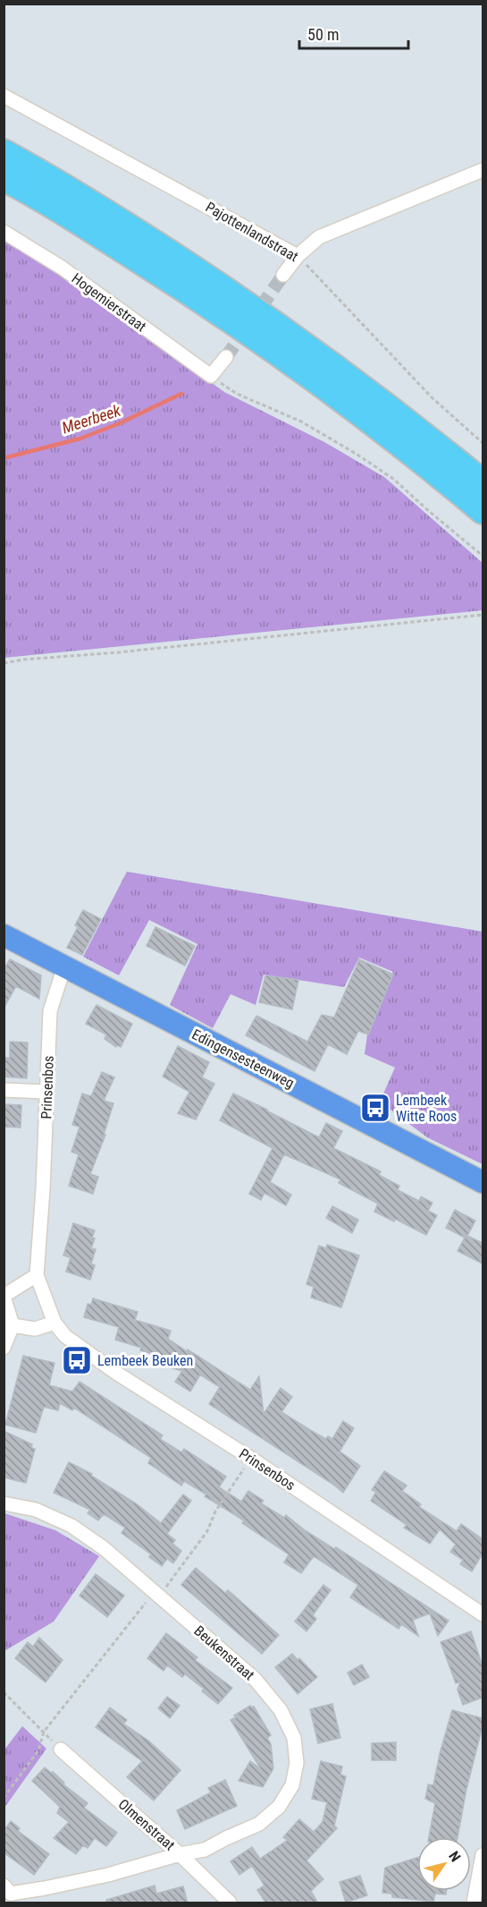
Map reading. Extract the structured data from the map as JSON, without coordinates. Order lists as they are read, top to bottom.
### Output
{
  "streets": {
    "main road": ["Edingensesteenweg"],
    "street": [
      "Pajottenlandstraat",
      "Hogemierstraat",
      "Prinsenbos",
      "Beukenstraat",
      "Olmenstraat"
    ]
  },
  "crossings": [
    ["Edingensesteenweg", "Prinsenbos"],
    ["Beukenstraat", "Olmenstraat"]
  ],
  "water": ["Meerbeek"],
  "places": {
    "bus stop": ["Lembeek Witte Roos", "Lembeek Beuken"]
  },
  "scale_bar": "50 m",
  "north": "top right"
}
